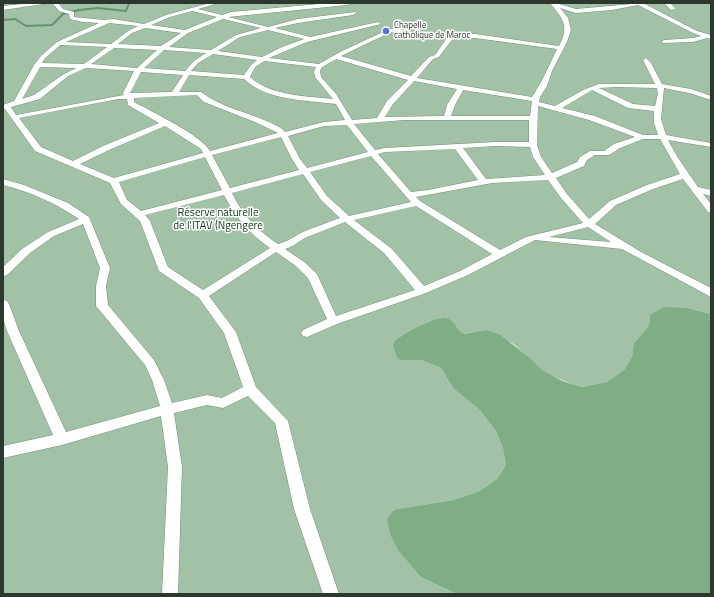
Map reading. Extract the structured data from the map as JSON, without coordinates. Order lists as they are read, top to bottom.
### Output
{
  "parks": ["Réserve naturelle de l'ITAV (Ngengere"],
  "places": ["Chapelle catholique de Maroc"]
}
